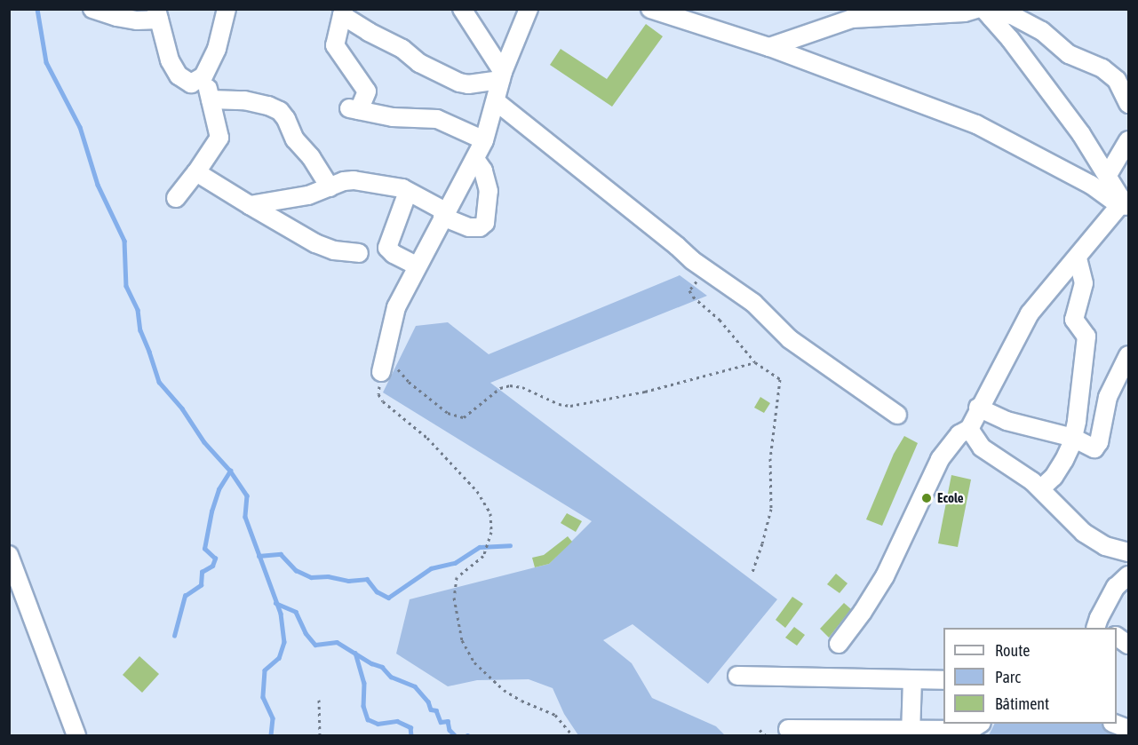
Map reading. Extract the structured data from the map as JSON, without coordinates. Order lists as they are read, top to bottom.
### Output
{
  "places": ["Ecole"],
  "legend": ["Route", "Parc", "Bâtiment"]
}
